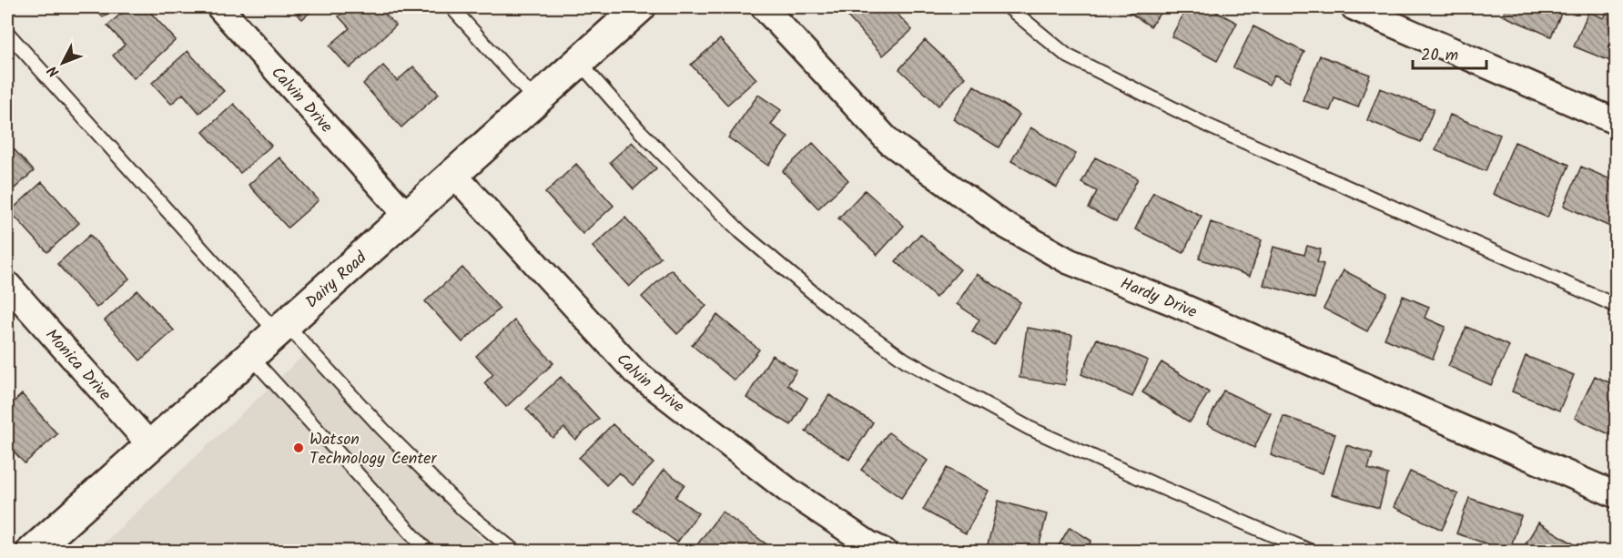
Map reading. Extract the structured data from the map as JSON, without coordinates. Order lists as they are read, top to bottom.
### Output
{
  "streets": {
    "street": [
      "Calvin Drive",
      "Dairy Road",
      "Hardy Drive",
      "Monica Drive"
    ]
  },
  "crossings": [
    ["Calvin Drive", "Dairy Road"],
    ["Dairy Road", "Monica Drive"]
  ],
  "places": ["Watson Technology Center"],
  "scale_bar": "20 m",
  "north": "bottom left"
}
